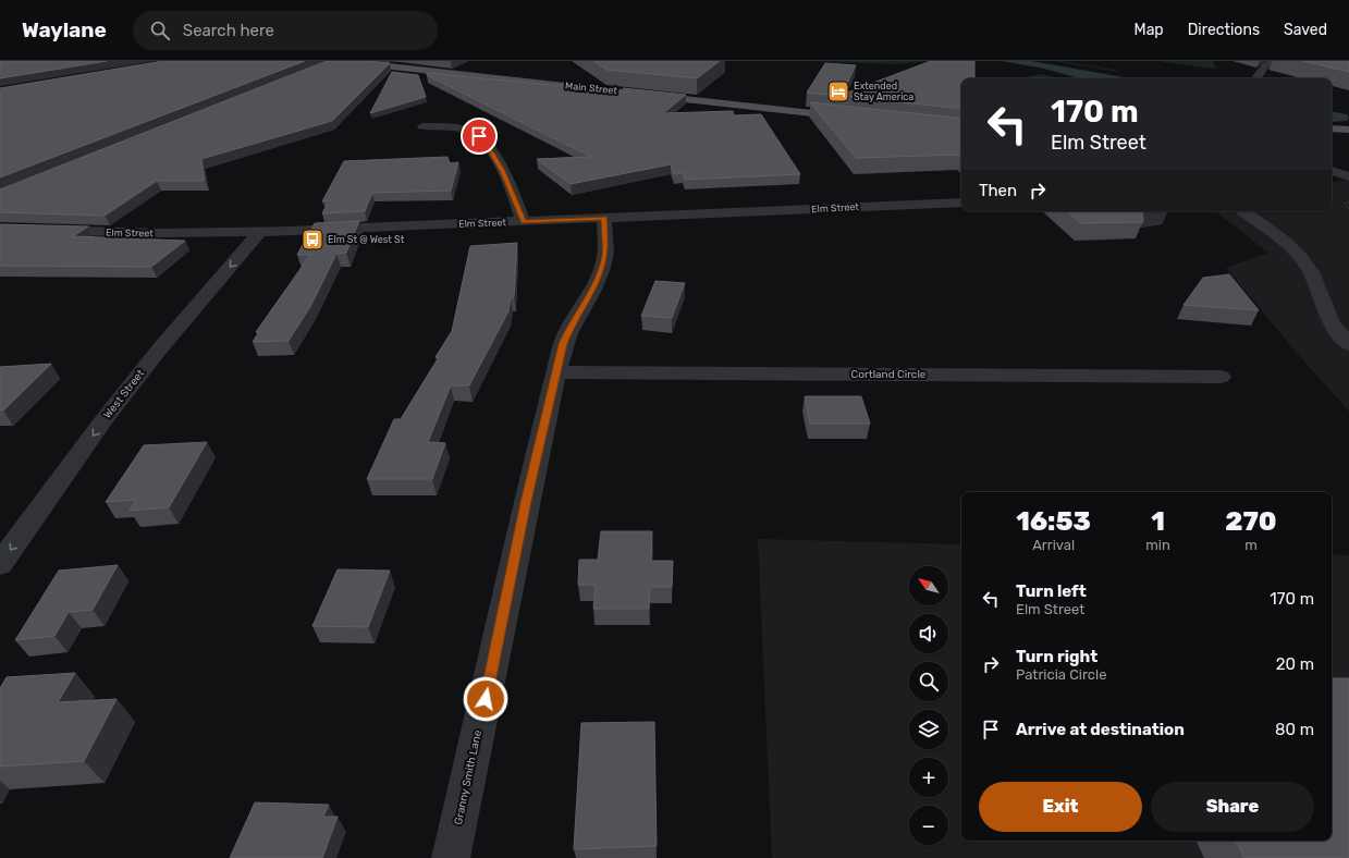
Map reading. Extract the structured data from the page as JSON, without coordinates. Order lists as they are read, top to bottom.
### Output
{
  "streets": {
    "main road": ["Main Street"],
    "street": [
      "Elm Street",
      "Cortland Circle",
      "West Street",
      "Granny Smith Lane"
    ]
  },
  "crossings": [
    ["Elm Street", "West Street"],
    ["Elm Street", "Granny Smith Lane"],
    ["Cortland Circle", "Granny Smith Lane"]
  ],
  "one_way": ["West Street"],
  "places": {
    "hotel": ["Extended Stay America"],
    "bus stop": ["Elm St @ West St"]
  },
  "north": "top left",
  "page": {
    "header": "Waylane",
    "search": "Search here",
    "nav": ["Map", "Directions", "Saved"],
    "turn": ["170 m", "Elm Street"],
    "then": "Then",
    "eta": [
      "16:53",
      "Arrival",
      "1",
      "min",
      "270",
      "m"
    ],
    "map_buttons": ["+", "−"],
    "list": [
      {
        "name": "Turn left",
        "note": "Elm Street",
        "value": "170 m"
      },
      {
        "name": "Turn right",
        "note": "Patricia Circle",
        "value": "20 m"
      },
      {
        "name": "Arrive at destination",
        "value": "80 m"
      }
    ],
    "buttons": ["Exit", "Share"]
  }
}
